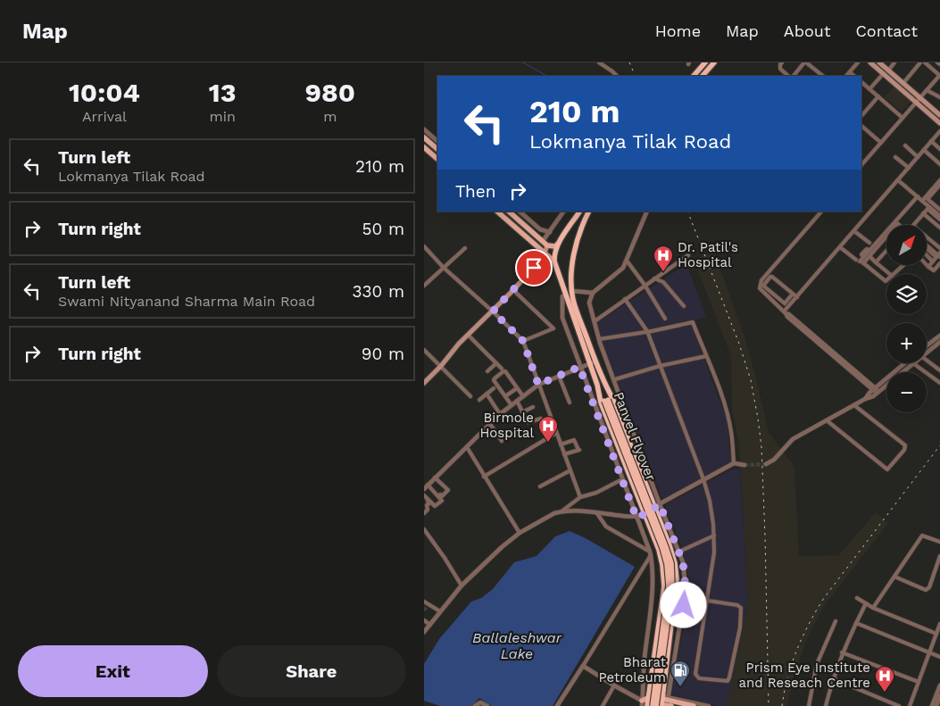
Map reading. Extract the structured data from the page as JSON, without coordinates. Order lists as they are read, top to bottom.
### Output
{
  "streets": {
    "highway": ["Panvel Flyover"]
  },
  "water": ["Ballaleshwar Lake"],
  "places": {
    "hospital": ["Dr. Patil's Hospital", "Birmole Hospital", "Prism Eye Institute and Reseach Centre"],
    "fuel station": ["Bharat Petroleum"]
  },
  "north": "top right",
  "page": {
    "header": "Map",
    "nav": [
      "Home",
      "Map",
      "About",
      "Contact"
    ],
    "eta": [
      "10:04",
      "Arrival",
      "13",
      "min",
      "980",
      "m"
    ],
    "turn": ["210 m", "Lokmanya Tilak Road"],
    "list": [
      {
        "name": "Turn left",
        "note": "Lokmanya Tilak Road",
        "value": "210 m"
      },
      {
        "name": "Turn right",
        "value": "50 m"
      },
      {
        "name": "Turn left",
        "note": "Swami Nityanand Sharma Main Road",
        "value": "330 m"
      },
      {
        "name": "Turn right",
        "value": "90 m"
      }
    ],
    "then": "Then",
    "map_buttons": ["+", "−"],
    "buttons": ["Exit", "Share"]
  }
}
